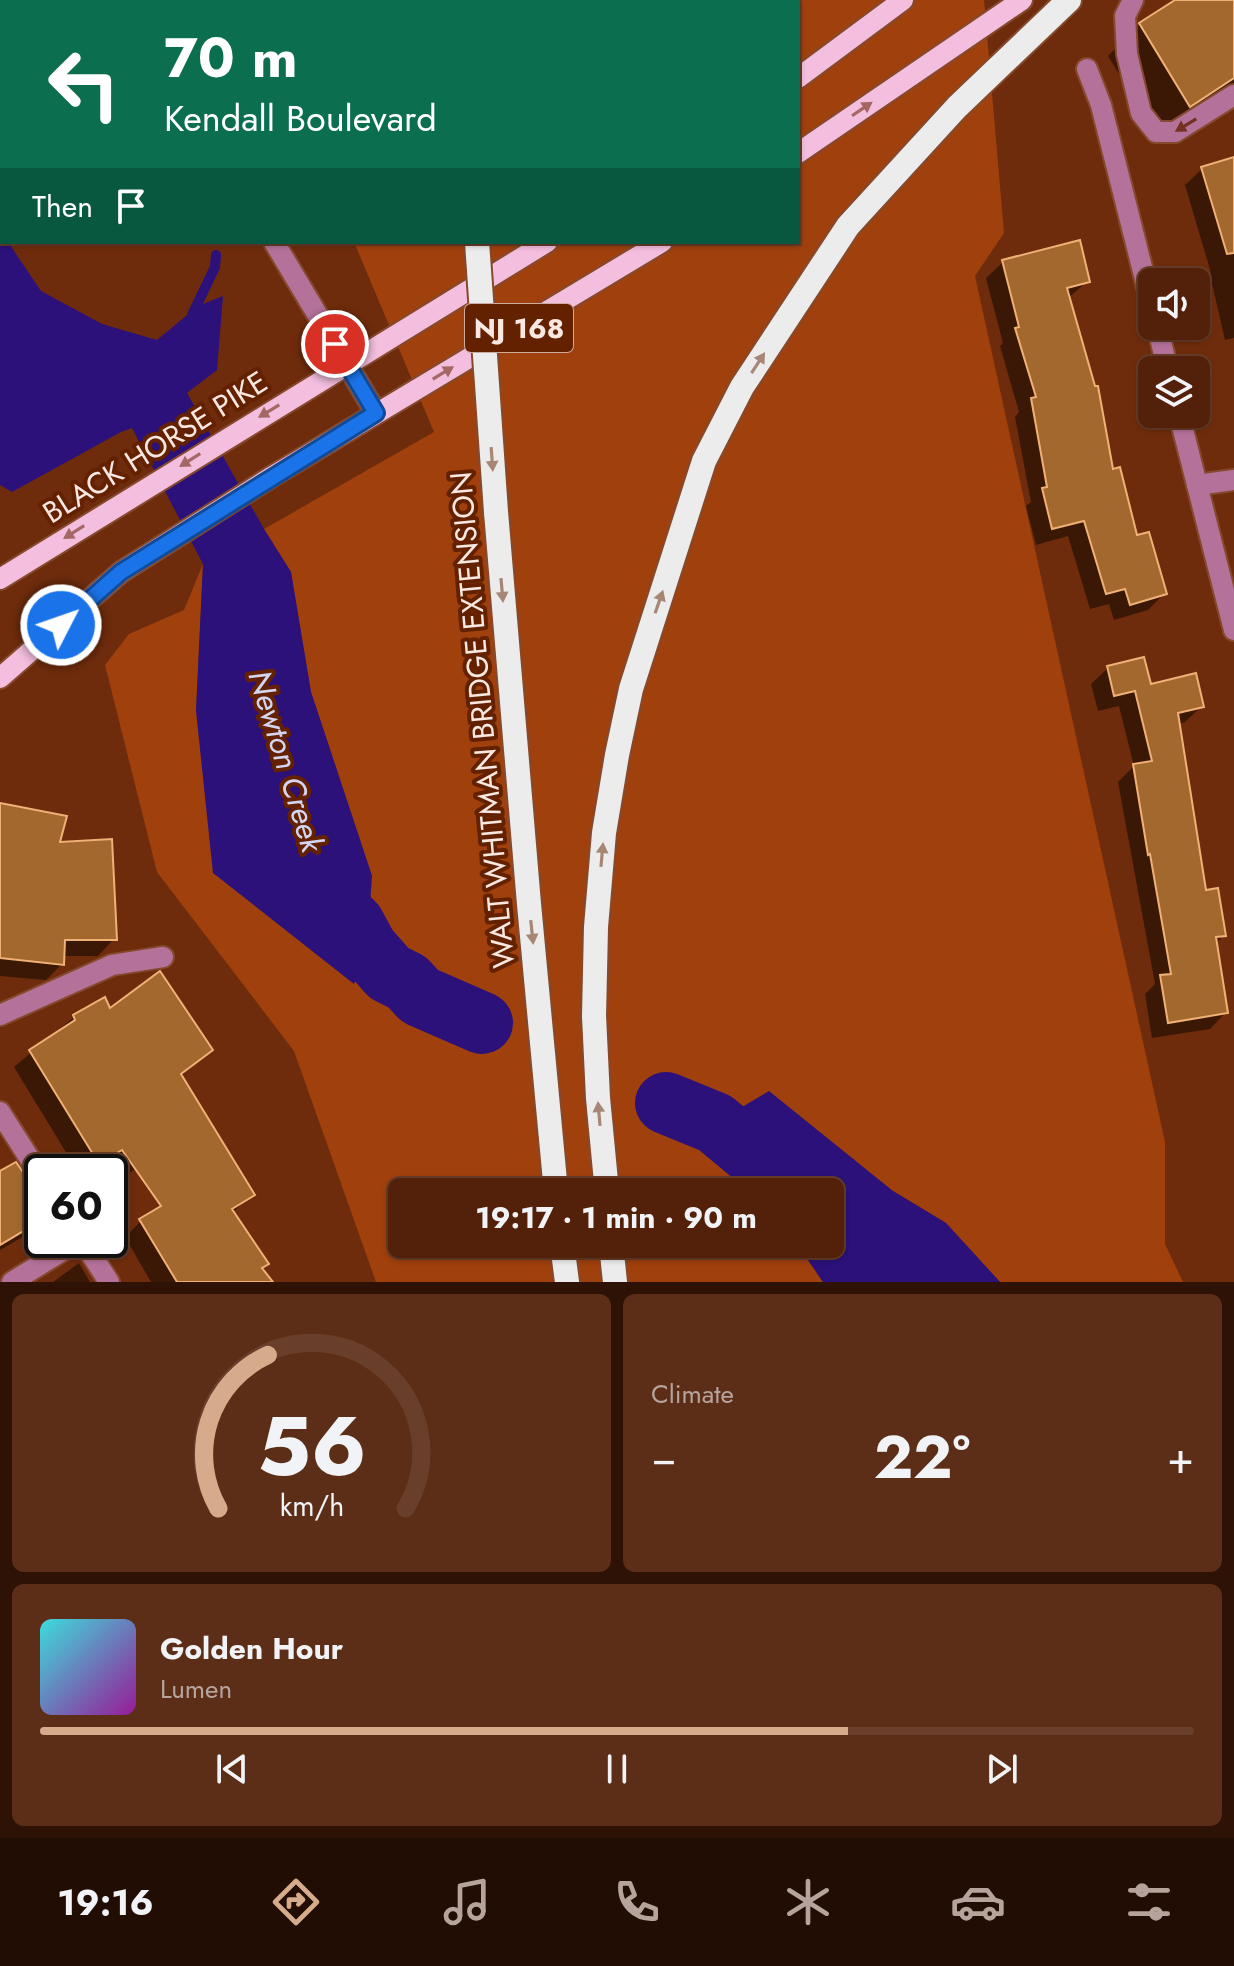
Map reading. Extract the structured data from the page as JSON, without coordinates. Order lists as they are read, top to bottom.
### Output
{
  "streets": {
    "highway": ["WALT WHITMAN BRIDGE EXTENSION"],
    "main road": ["NJ 168", "BLACK HORSE PIKE"]
  },
  "one_way": ["WALT WHITMAN BRIDGE EXTENSION"],
  "water": ["Newton Creek"],
  "page": {
    "turn": ["70 m", "Kendall Boulevard"],
    "then": "Then",
    "limit": "60",
    "trip": "19:17 · 1 min · 90 m",
    "tile": "Climate",
    "heat": ["−", "22°", "+"],
    "song": ["Golden Hour", "Lumen"],
    "tabs": "19:16",
    "gauge": ["56", "km/h"]
  }
}
